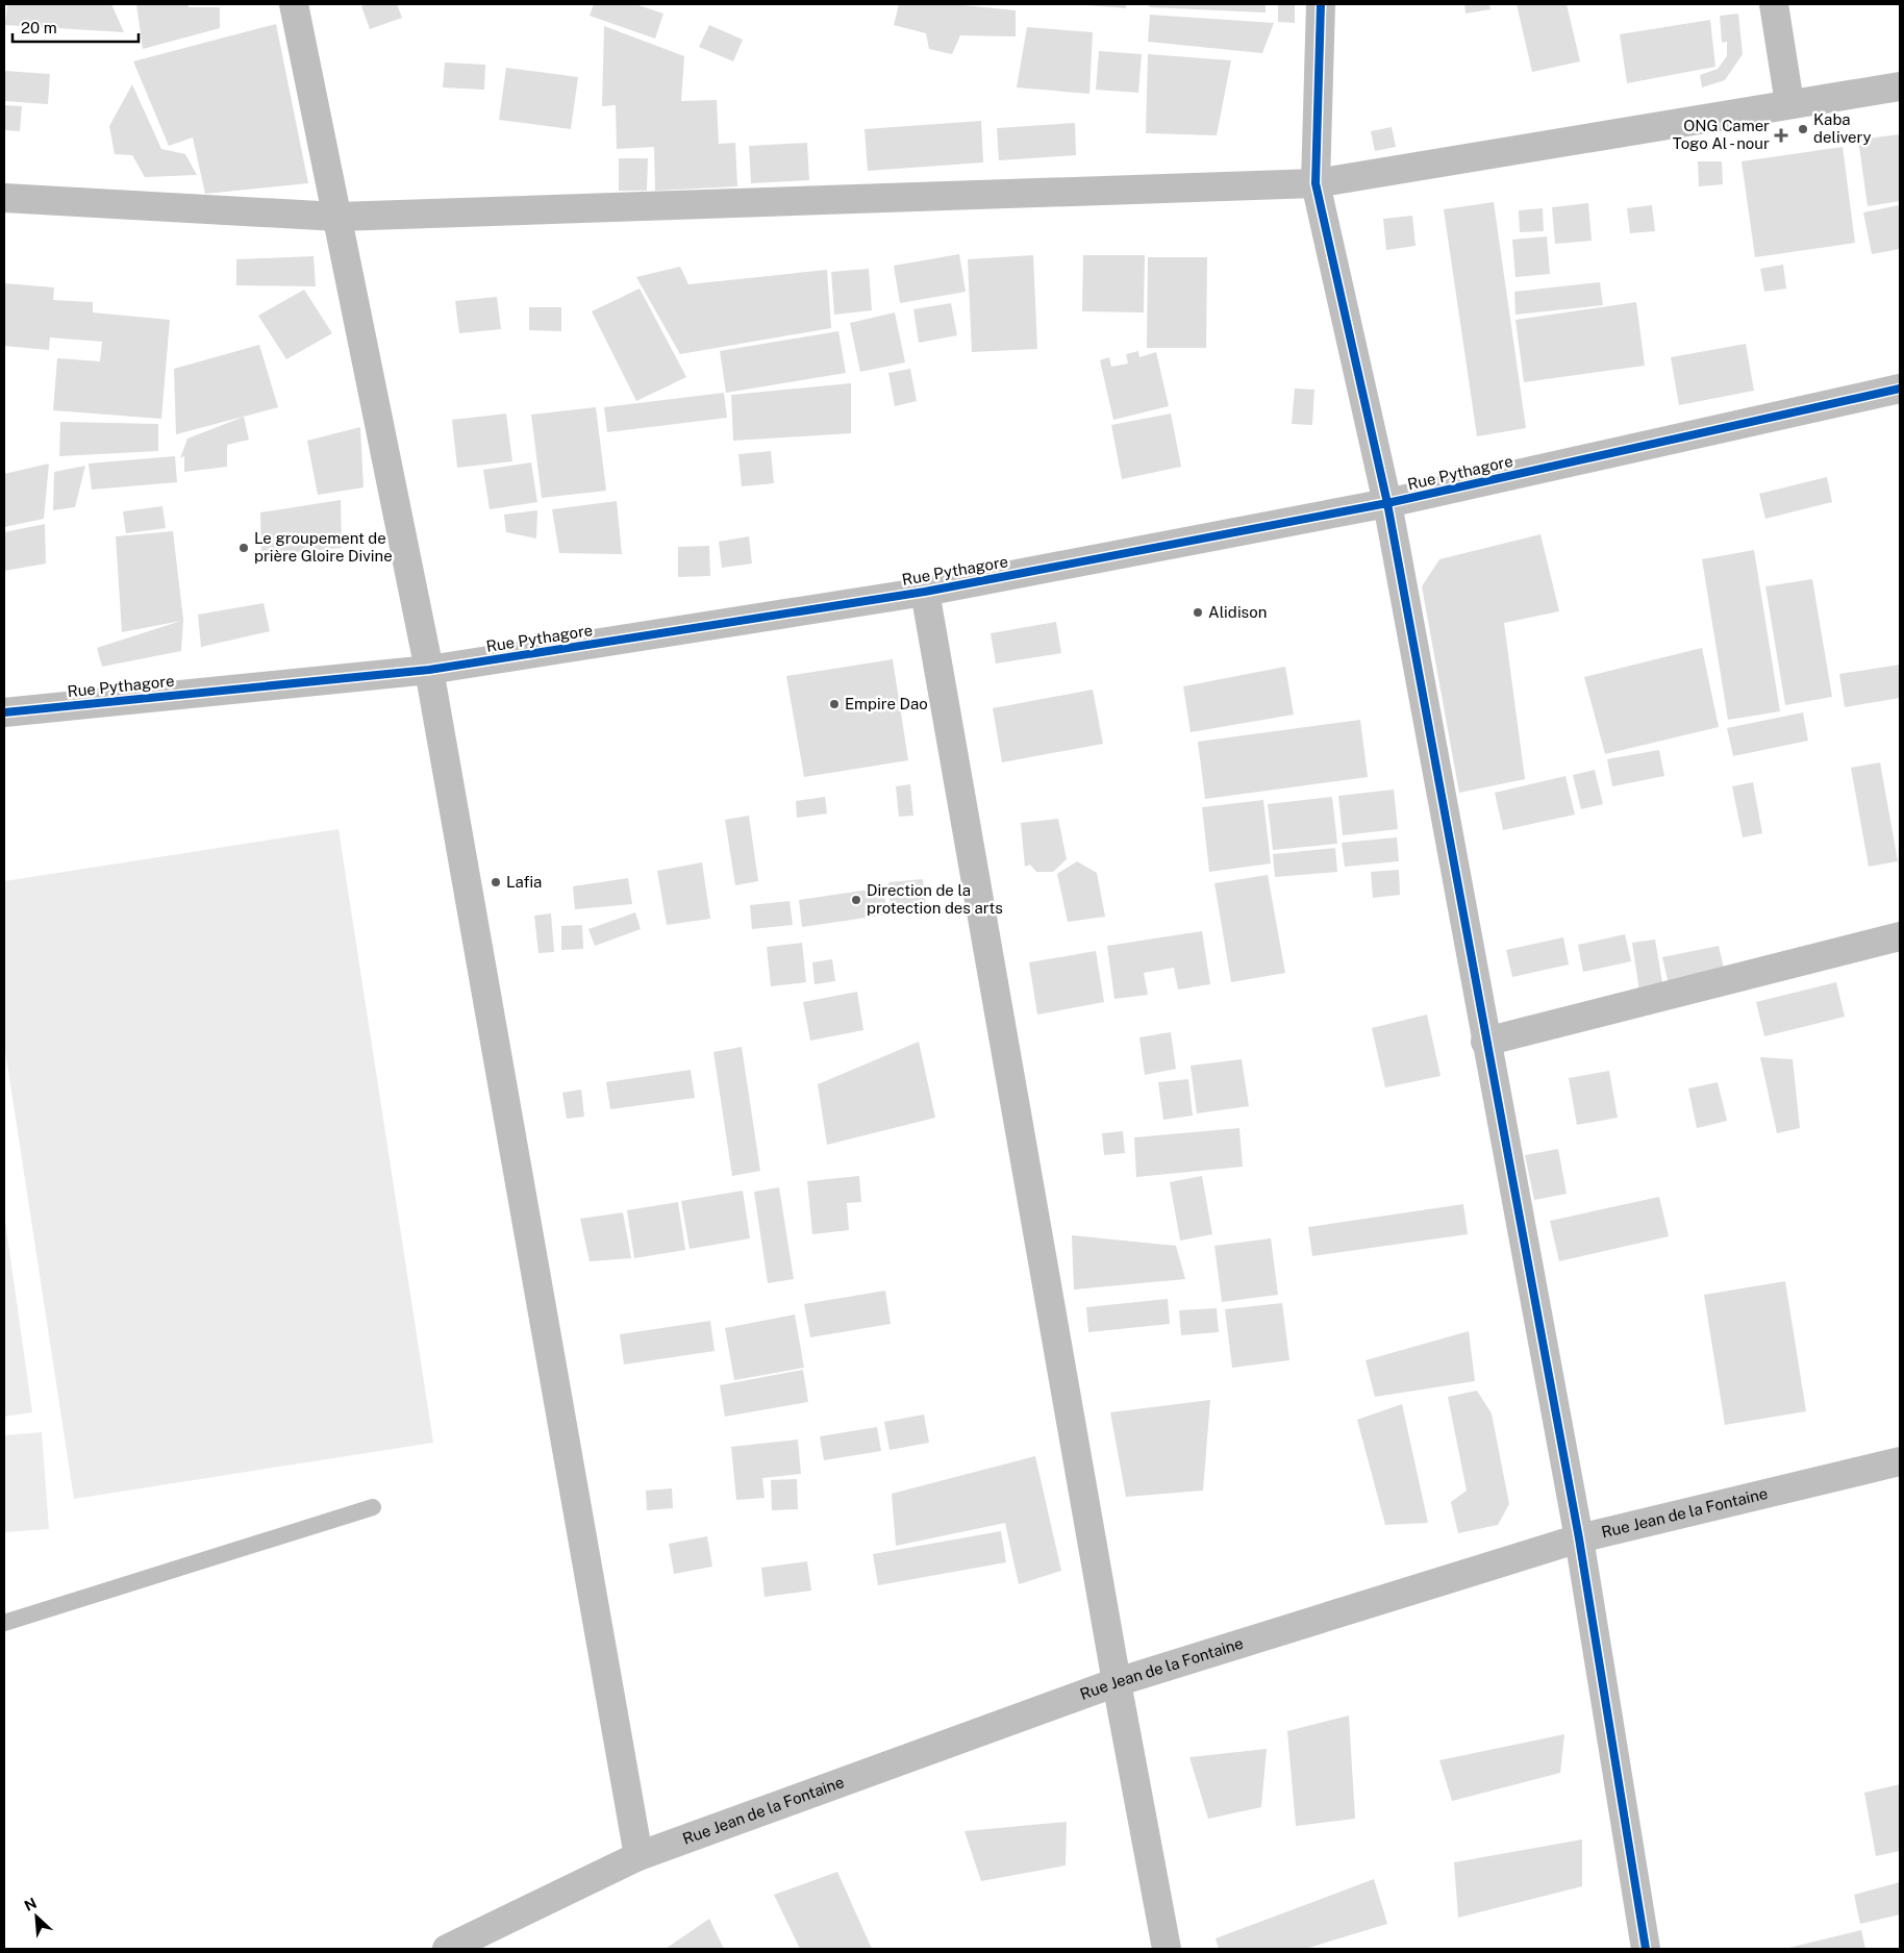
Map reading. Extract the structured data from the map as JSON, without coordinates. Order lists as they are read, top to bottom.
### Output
{
  "streets": {
    "street": ["Rue Pythagore", "Rue Jean de la Fontaine"]
  },
  "places": {
    "other": [
      "Kaba delivery",
      "Le groupement de prière Gloire Divine",
      "Alidison",
      "Empire Dao",
      "Lafia",
      "Direction de la protection des arts"
    ],
    "health": ["ONG Camer Togo Al - nour"]
  },
  "scale_bar": "20 m",
  "north": "top left"
}
